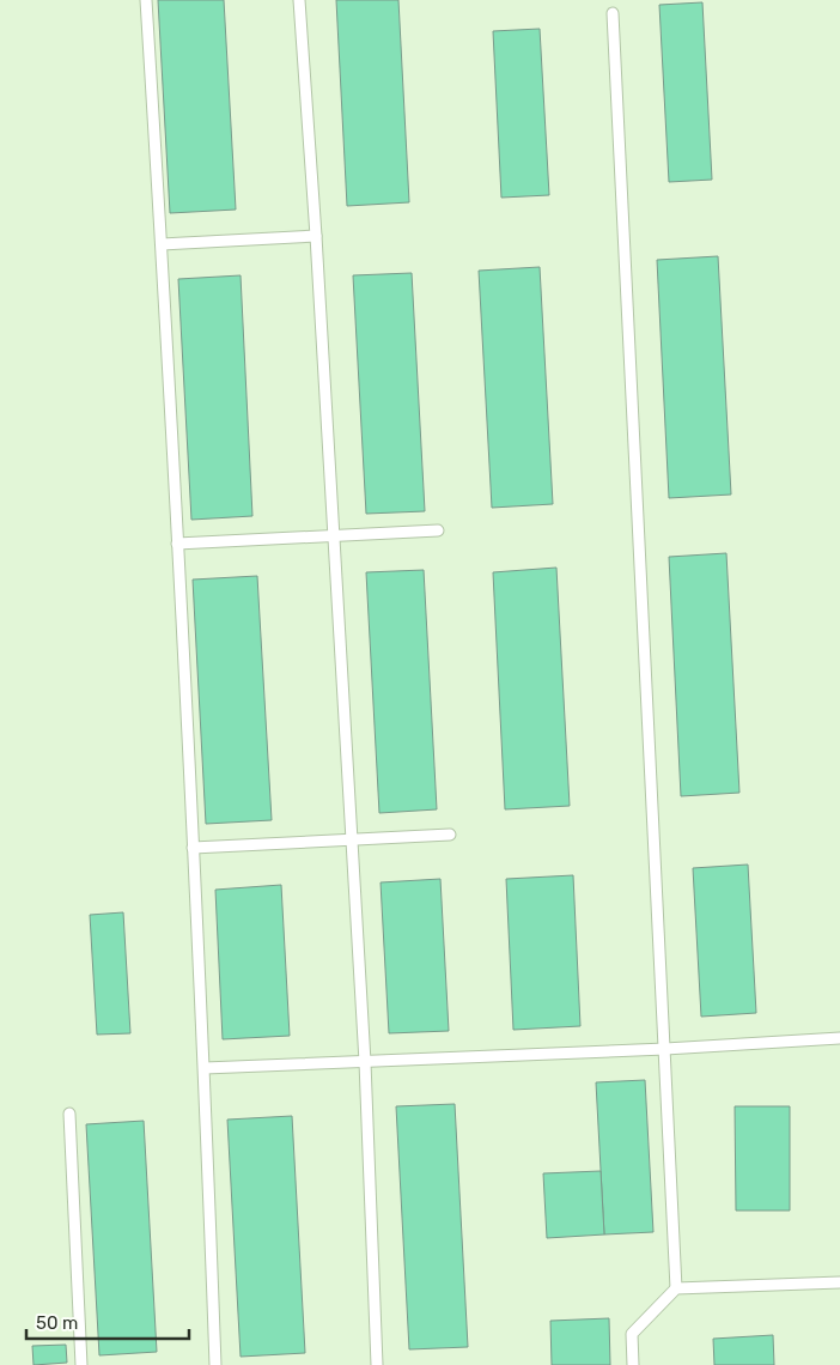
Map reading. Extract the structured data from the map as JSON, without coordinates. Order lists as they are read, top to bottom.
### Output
{
  "scale_bar": "50 m"
}
